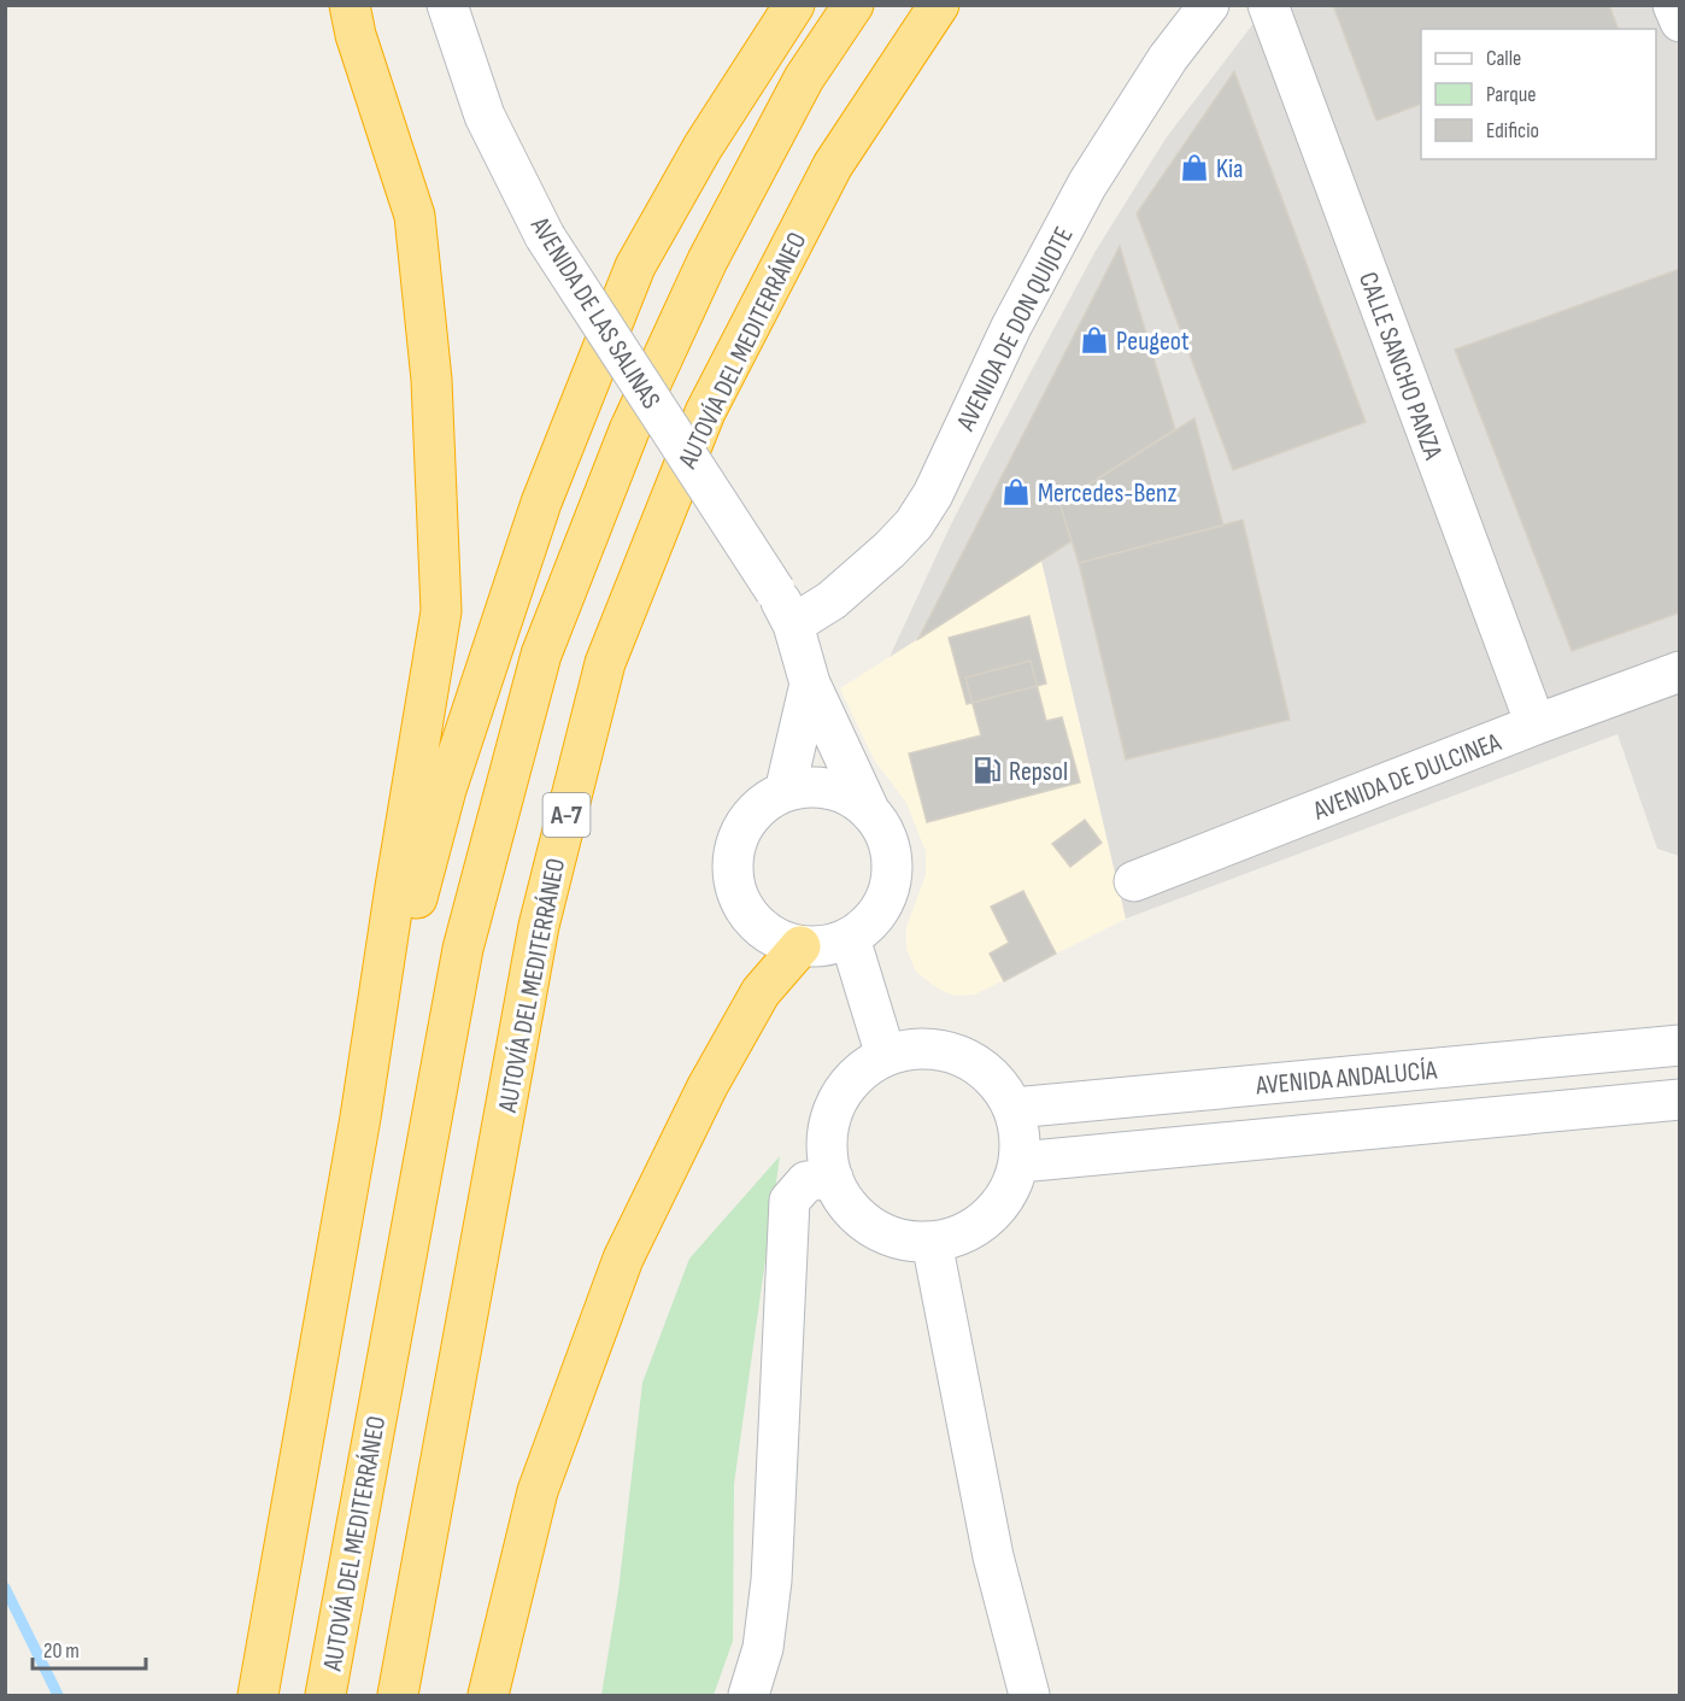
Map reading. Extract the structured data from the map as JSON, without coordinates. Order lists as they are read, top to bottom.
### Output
{
  "streets": {
    "highway": ["AUTOVÍA DEL MEDITERRÁNEO", "A-7"],
    "street": [
      "AVENIDA DE LAS SALINAS",
      "AVENIDA DE DON QUIJOTE",
      "CALLE SANCHO PANZA",
      "AVENIDA DE DULCINEA",
      "AVENIDA ANDALUCÍA"
    ]
  },
  "crossings": [
    ["AVENIDA DE LAS SALINAS", "AVENIDA DE DON QUIJOTE"],
    ["CALLE SANCHO PANZA", "AVENIDA DE DULCINEA"]
  ],
  "places": {
    "shop": ["Kia", "Peugeot", "Mercedes-Benz"],
    "fuel station": ["Repsol"]
  },
  "legend": ["Calle", "Parque", "Edificio"],
  "scale_bar": "20 m"
}
